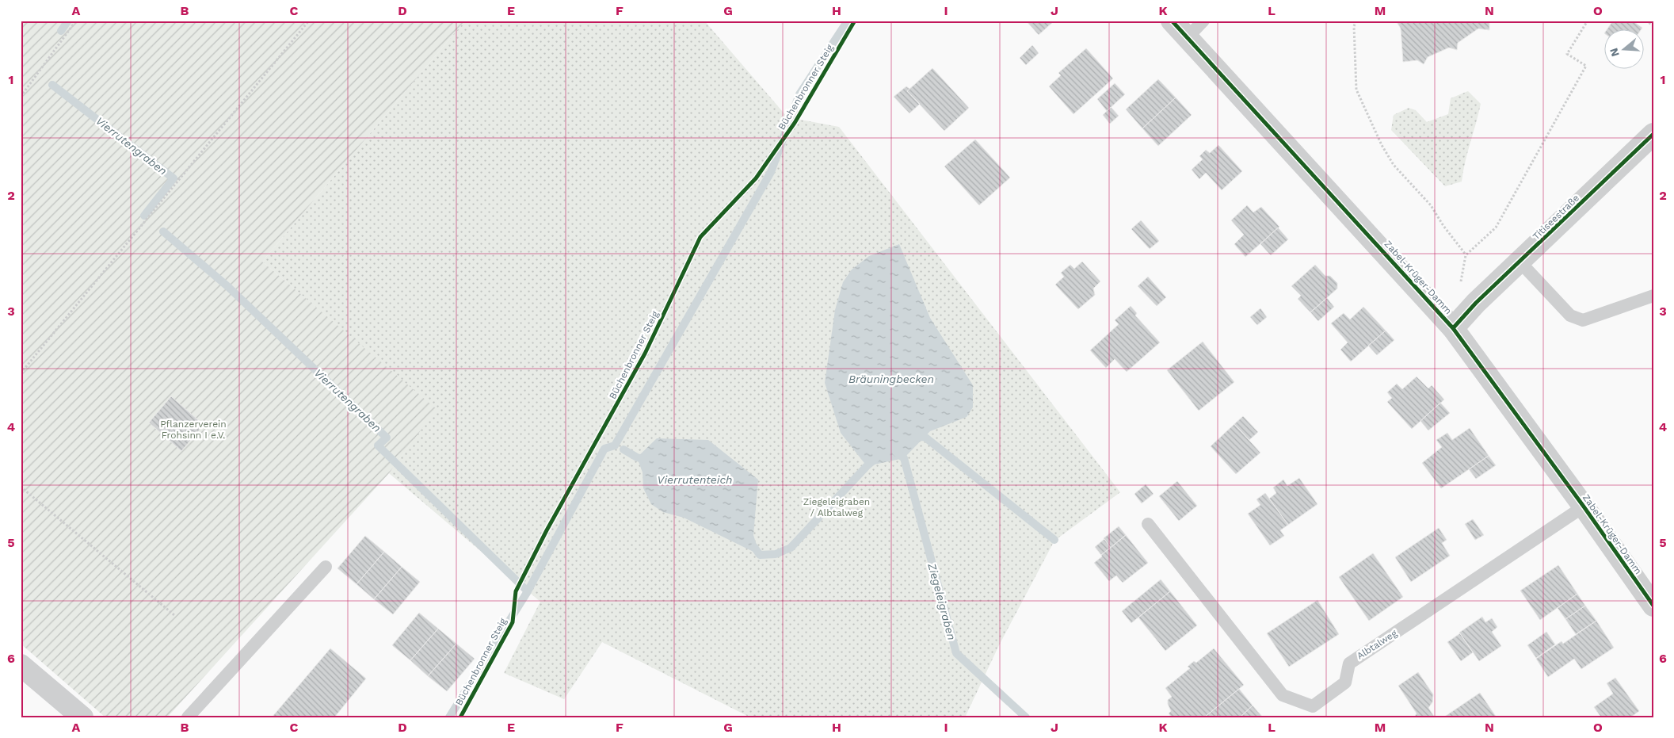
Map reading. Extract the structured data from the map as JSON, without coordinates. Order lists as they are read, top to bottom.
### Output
{
  "streets": {
    "street": ["Titiseestraße", "Zabel-Krüger-Damm"],
    "lane": ["Albtalweg"],
    "cycle path": ["Büchenbronner Steig"]
  },
  "crossings": [
    ["Titiseestraße", "Zabel-Krüger-Damm"],
    ["Zabel-Krüger-Damm", "Albtalweg"]
  ],
  "water": [
    "Vierrutengraben",
    "Bräuningbecken",
    "Vierrutenteich",
    "Ziegeleigraben"
  ],
  "parks": ["Pflanzerverein Frohsinn I e.V.", "Ziegeleigraben / Albtalweg"],
  "north": "left",
  "grid": {
    "columns": [
      "A",
      "B",
      "C",
      "D",
      "E",
      "F",
      "G",
      "H",
      "I",
      "J",
      "K",
      "L",
      "M",
      "N",
      "O"
    ],
    "rows": [
      "1",
      "2",
      "3",
      "4",
      "5",
      "6"
    ]
  }
}
